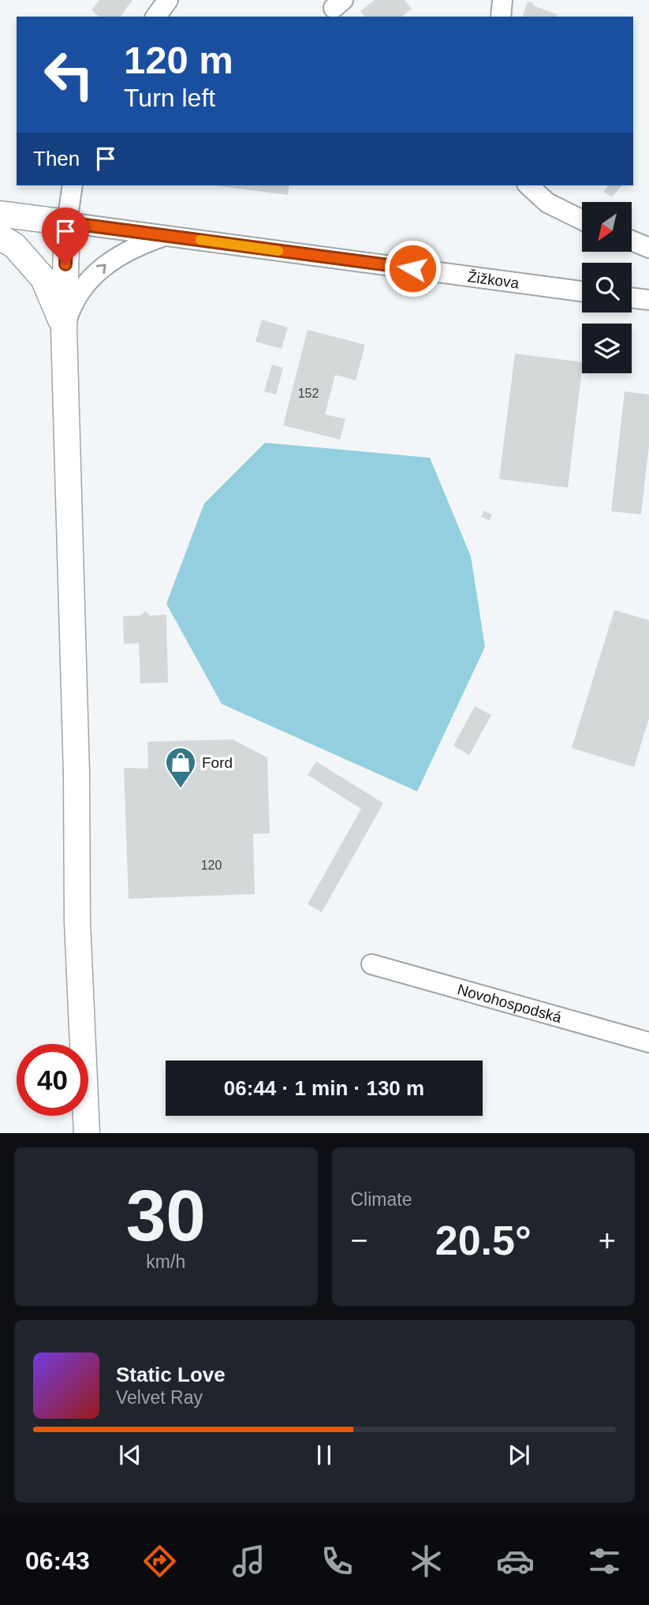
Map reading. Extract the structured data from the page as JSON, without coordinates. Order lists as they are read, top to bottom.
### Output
{
  "streets": {
    "street": ["Žižkova", "Novohospodská"]
  },
  "places": {
    "shop": ["Ford"]
  },
  "house_numbers": ["152", "120"],
  "north": "bottom left",
  "page": {
    "turn": ["120 m", "Turn left"],
    "then": "Then",
    "limit": "40",
    "trip": "06:44 · 1 min · 130 m",
    "tile": [
      ["30", "km/h"],
      "Climate"
    ],
    "heat": ["−", "20.5°", "+"],
    "song": ["Static Love", "Velvet Ray"],
    "tabs": "06:43"
  }
}
